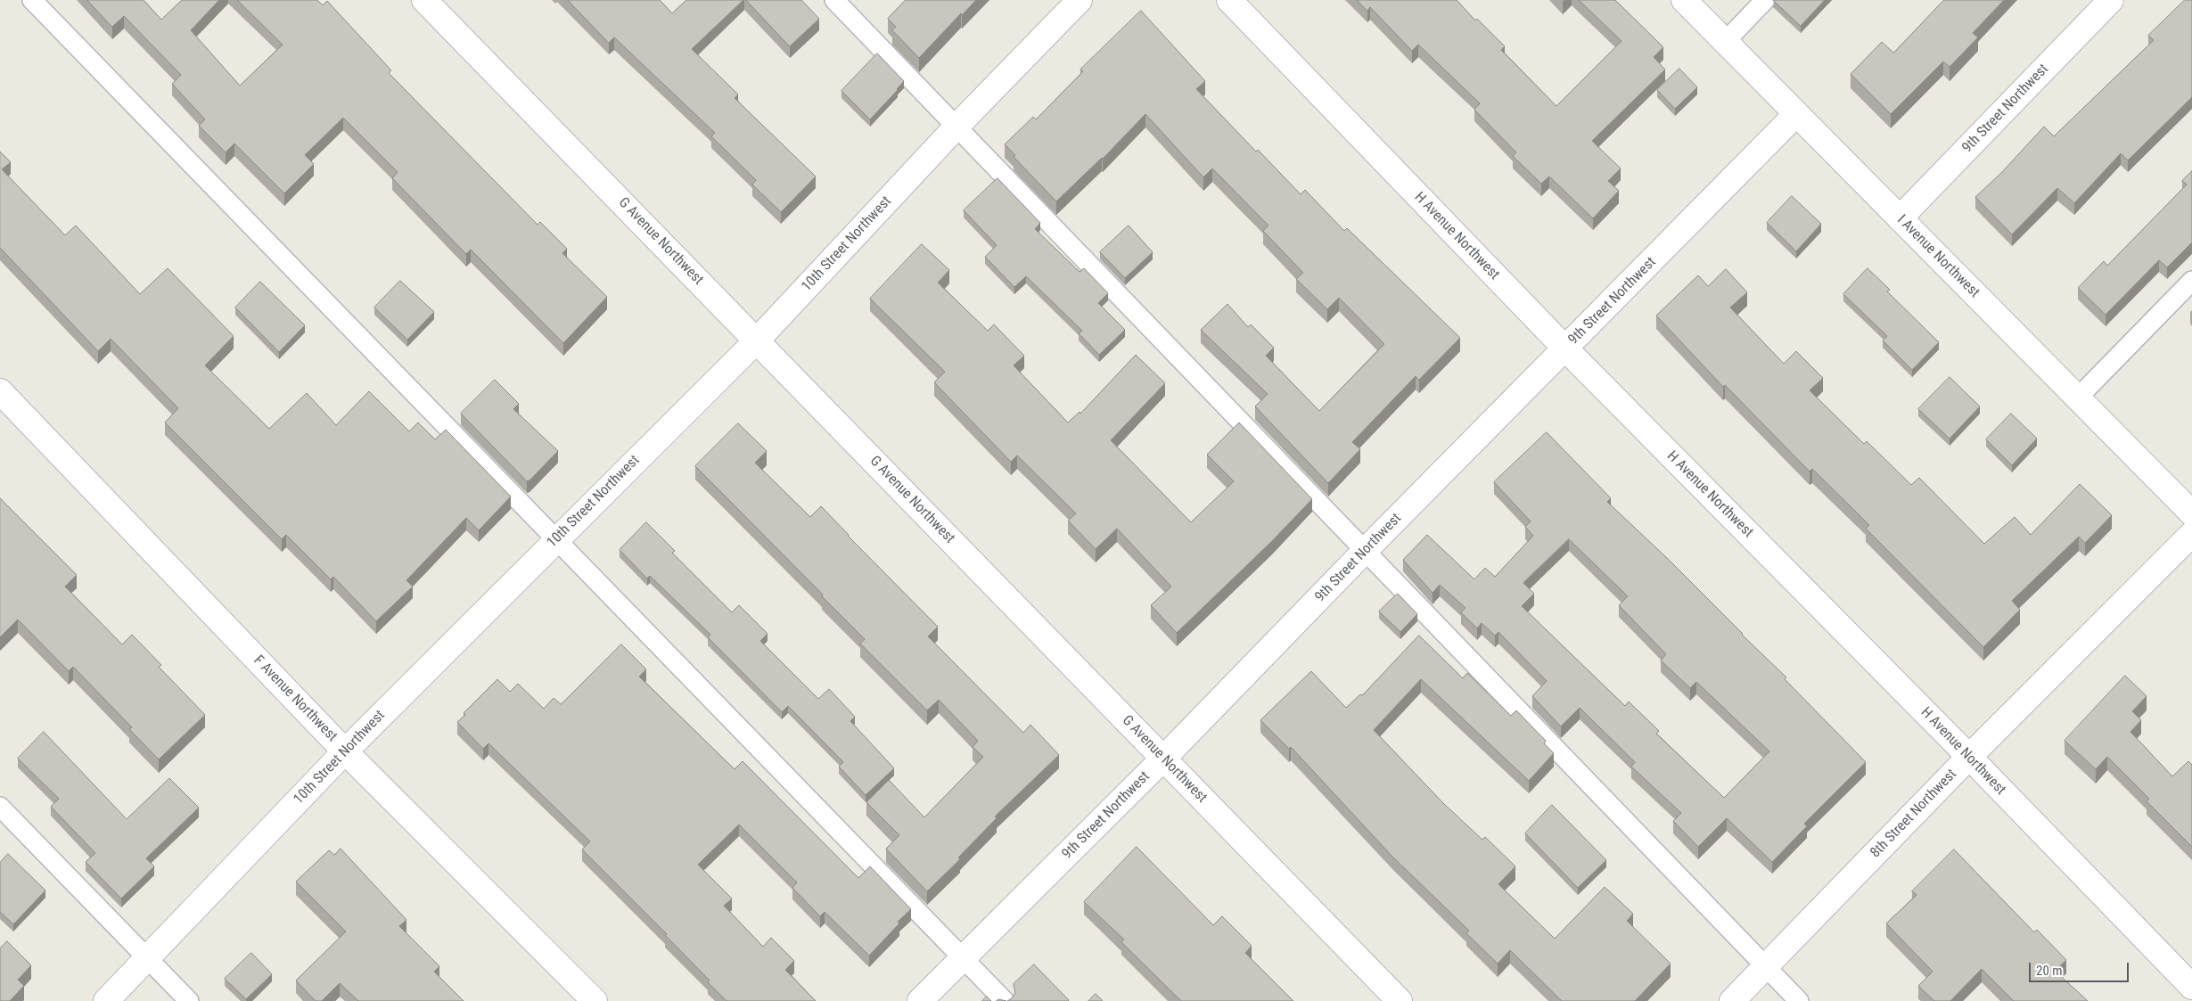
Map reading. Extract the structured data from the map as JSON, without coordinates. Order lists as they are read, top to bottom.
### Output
{
  "streets": {
    "street": [
      "9th Street Northwest",
      "H Avenue Northwest",
      "G Avenue Northwest",
      "10th Street Northwest",
      "I Avenue Northwest",
      "F Avenue Northwest",
      "8th Street Northwest"
    ]
  },
  "crossings": [
    ["9th Street Northwest", "H Avenue Northwest"],
    ["9th Street Northwest", "G Avenue Northwest"],
    ["9th Street Northwest", "I Avenue Northwest"],
    ["H Avenue Northwest", "8th Street Northwest"],
    ["G Avenue Northwest", "10th Street Northwest"],
    ["10th Street Northwest", "F Avenue Northwest"]
  ],
  "scale_bar": "20 m"
}
